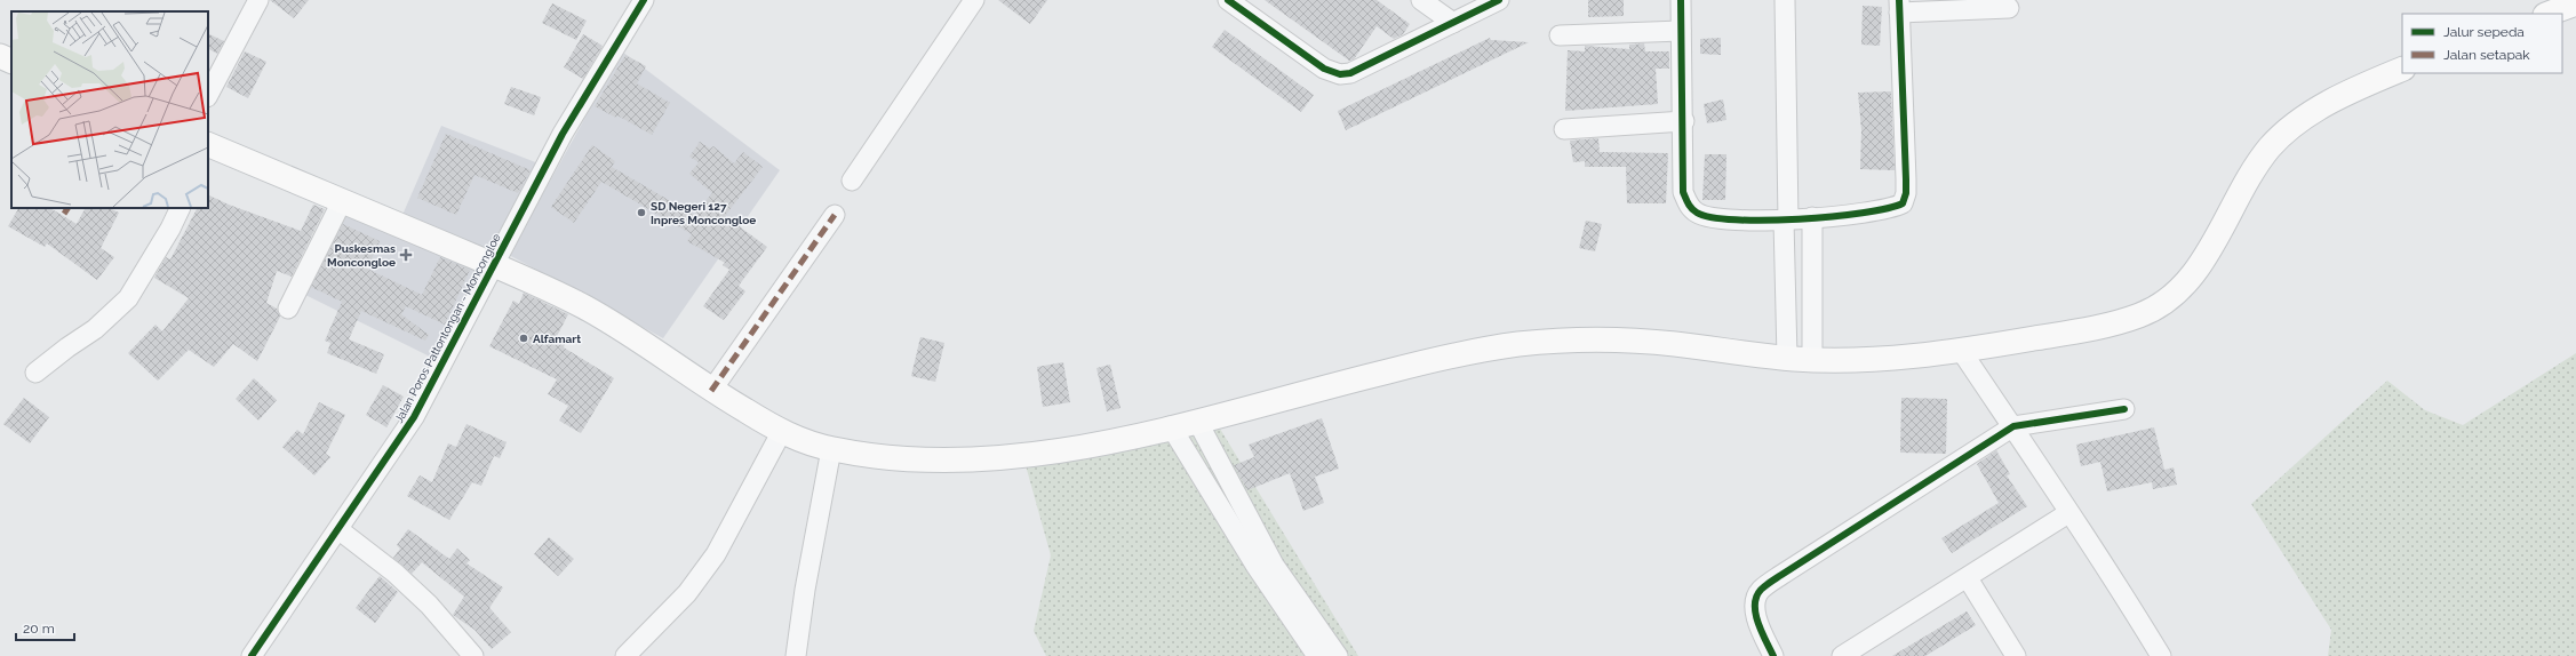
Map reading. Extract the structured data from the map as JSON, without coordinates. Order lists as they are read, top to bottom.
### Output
{
  "streets": {
    "street": ["Jalan Poros Pattontongan - Moncongloe"]
  },
  "places": {
    "other": ["SD Negeri 127 Inpres Moncongloe", "Alfamart"],
    "health": ["Puskesmas Moncongloe"]
  },
  "legend": ["Jalur sepeda", "Jalan setapak"],
  "scale_bar": "20 m"
}
